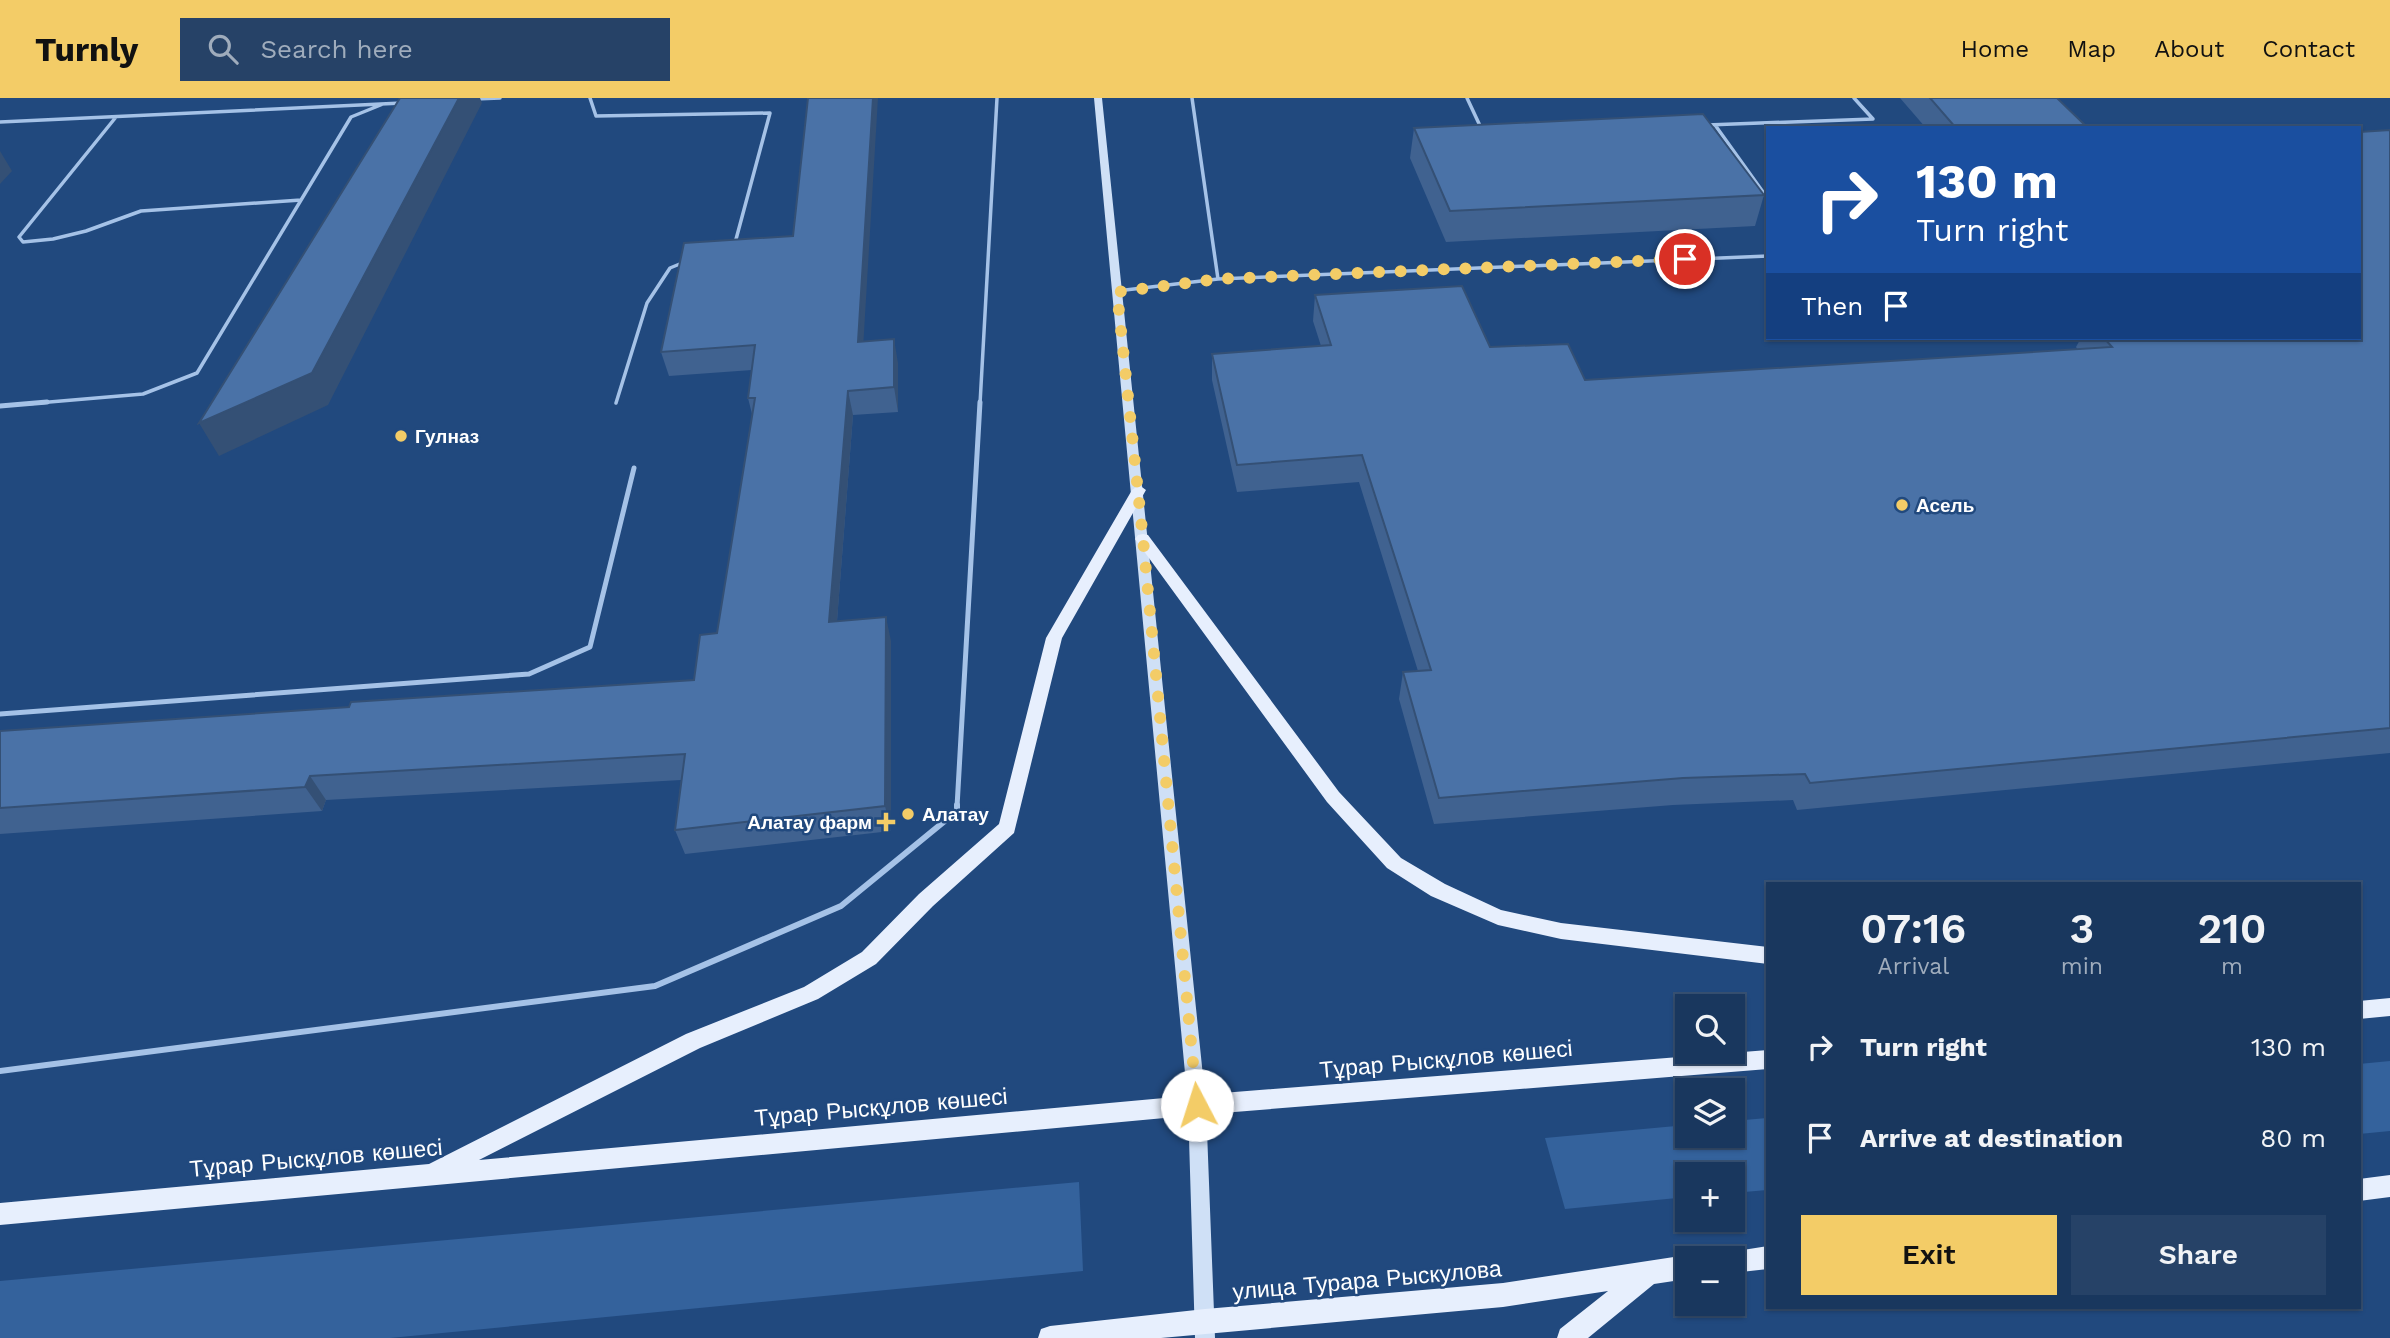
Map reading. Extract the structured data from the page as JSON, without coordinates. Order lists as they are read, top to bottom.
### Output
{
  "streets": {
    "main road": ["Тұрар Рыскұлов көшесі", "улица Турара Рыскулова"]
  },
  "places": {
    "other": ["Гулназ", "Асель", "Алатау"],
    "health": ["Алатау фарм"]
  },
  "page": {
    "header": "Turnly",
    "search": "Search here",
    "nav": [
      "Home",
      "Map",
      "About",
      "Contact"
    ],
    "turn": ["130 m", "Turn right"],
    "then": "Then",
    "eta": [
      "07:16",
      "Arrival",
      "3",
      "min",
      "210",
      "m"
    ],
    "map_buttons": ["+", "−"],
    "list": [
      {
        "name": "Turn right",
        "value": "130 m"
      },
      {
        "name": "Arrive at destination",
        "value": "80 m"
      }
    ],
    "buttons": ["Exit", "Share"]
  }
}
